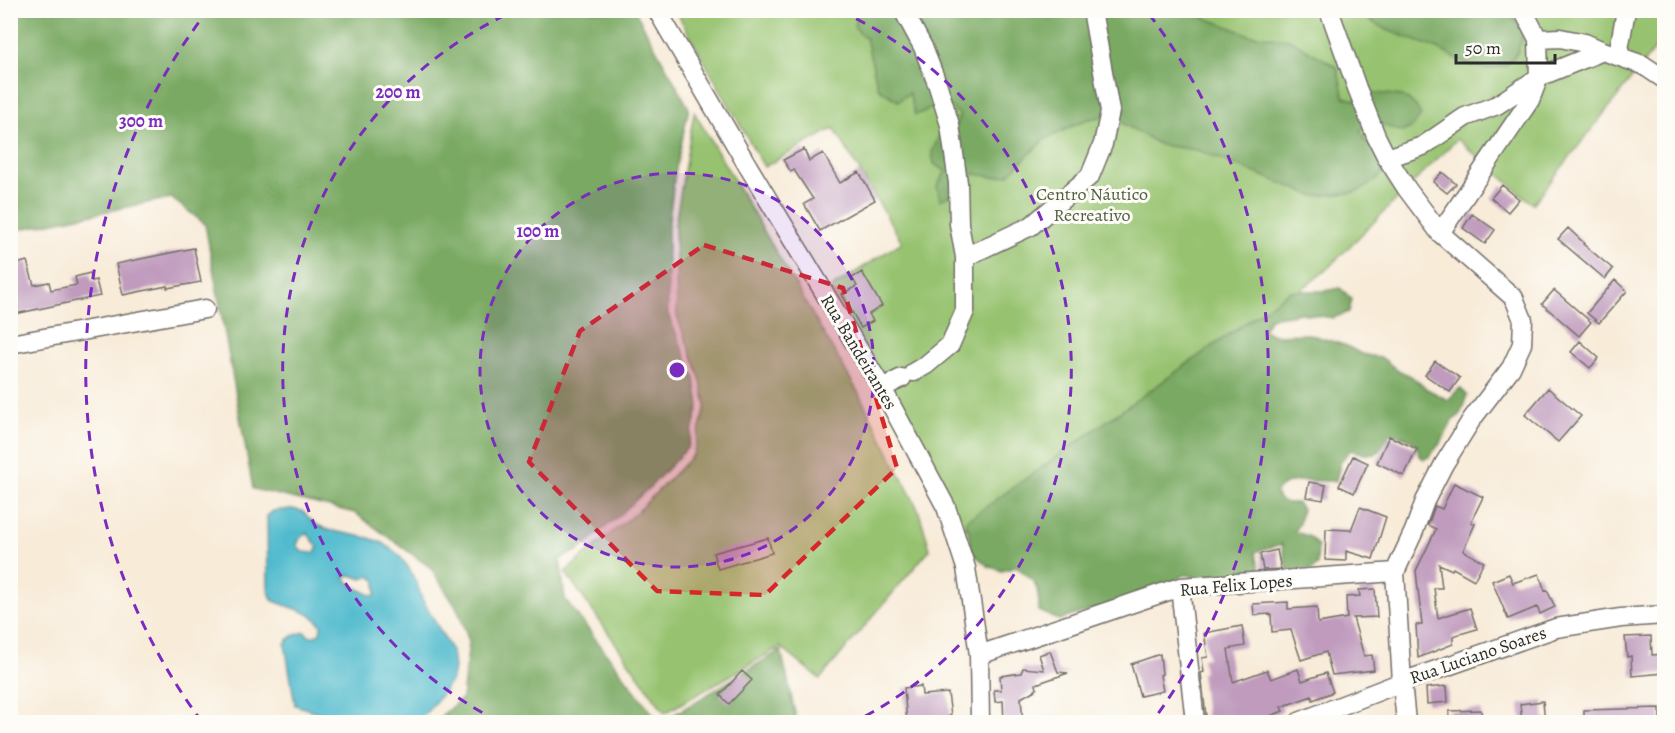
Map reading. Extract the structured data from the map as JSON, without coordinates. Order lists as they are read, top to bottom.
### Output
{
  "streets": {
    "street": ["Rua Bandeirantes", "Rua Felix Lopes", "Rua Luciano Soares"]
  },
  "crossings": [
    ["Rua Bandeirantes", "Rua Felix Lopes"]
  ],
  "parks": ["Centro Náutico Recreativo"],
  "scale_bar": "50 m",
  "rings": ["200 m", "300 m", "100 m"]
}
